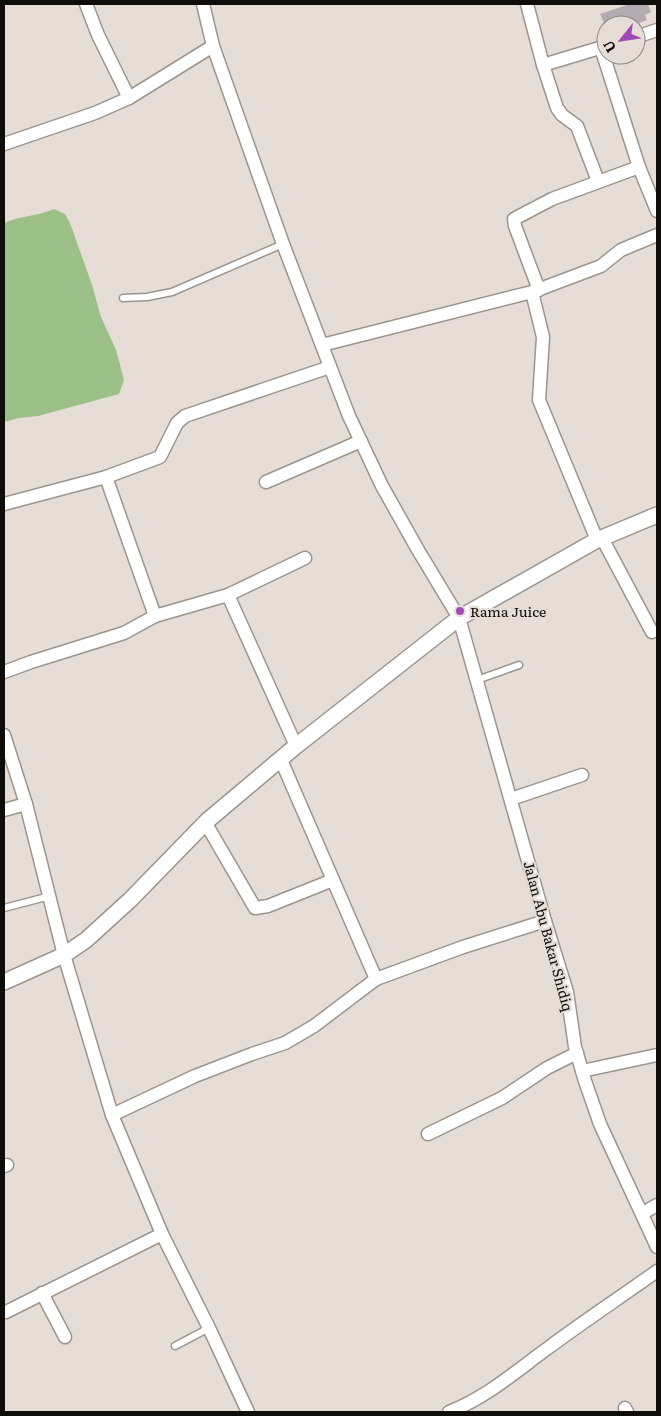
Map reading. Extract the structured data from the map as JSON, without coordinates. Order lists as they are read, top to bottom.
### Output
{
  "streets": {
    "street": ["Jalan Abu Bakar Shidiq"]
  },
  "places": ["Rama Juice"],
  "north": "bottom left"
}
